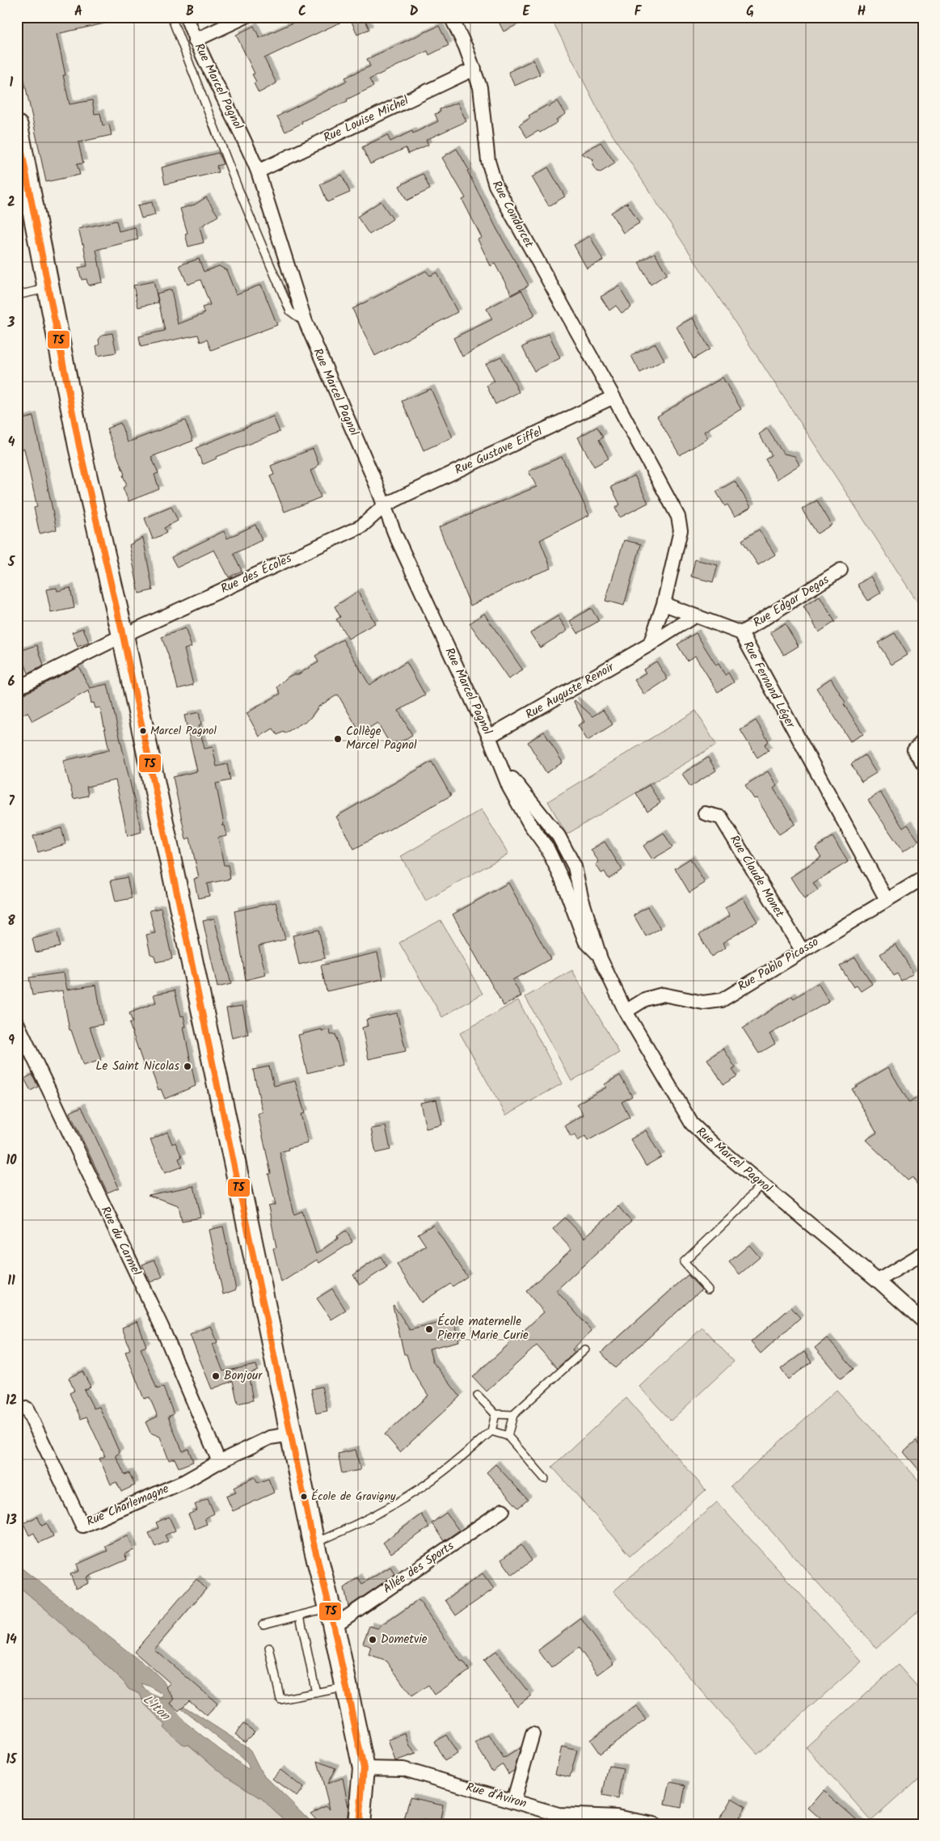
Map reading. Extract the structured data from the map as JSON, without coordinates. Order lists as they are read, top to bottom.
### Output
{
  "streets": {
    "street": [
      "Rue Marcel Pagnol",
      "Rue Louise Michel",
      "Rue Condorcet",
      "Rue Gustave Eiffel",
      "Rue des Écoles",
      "Rue Edgar Degas",
      "Rue Fernand Léger",
      "Rue Auguste Renoir",
      "Rue Claude Monet",
      "Rue Pablo Picasso",
      "Rue du Carmel",
      "Rue Charlemagne",
      "Allée des Sports",
      "Rue d'Aviron"
    ]
  },
  "crossings": [
    ["Rue Marcel Pagnol", "Rue Louise Michel"],
    ["Rue Marcel Pagnol", "Rue Gustave Eiffel"],
    ["Rue Marcel Pagnol", "Rue des Écoles"],
    ["Rue Marcel Pagnol", "Rue Auguste Renoir"],
    ["Rue Marcel Pagnol", "Rue Pablo Picasso"],
    ["Rue Louise Michel", "Rue Condorcet"],
    ["Rue Condorcet", "Rue Gustave Eiffel"],
    ["Rue Gustave Eiffel", "Rue des Écoles"],
    ["Rue Edgar Degas", "Rue Fernand Léger"],
    ["Rue Fernand Léger", "Rue Auguste Renoir"],
    ["Rue Fernand Léger", "Rue Pablo Picasso"],
    ["Rue Claude Monet", "Rue Pablo Picasso"],
    ["Rue du Carmel", "Rue Charlemagne"]
  ],
  "water": ["L'Iton"],
  "places": [
    "Marcel Pagnol",
    "Collège Marcel Pagnol",
    "Le Saint Nicolas",
    "École maternelle Pierre Marie Curie",
    "Bonjour",
    "École de Gravigny",
    "Dometvie"
  ],
  "lines": ["transit line T5"],
  "grid": {
    "columns": [
      "A",
      "B",
      "C",
      "D",
      "E",
      "F",
      "G",
      "H"
    ],
    "rows": [
      "1",
      "2",
      "3",
      "4",
      "5",
      "6",
      "7",
      "8",
      "9",
      "10",
      "11",
      "12",
      "13",
      "14",
      "15"
    ]
  }
}
